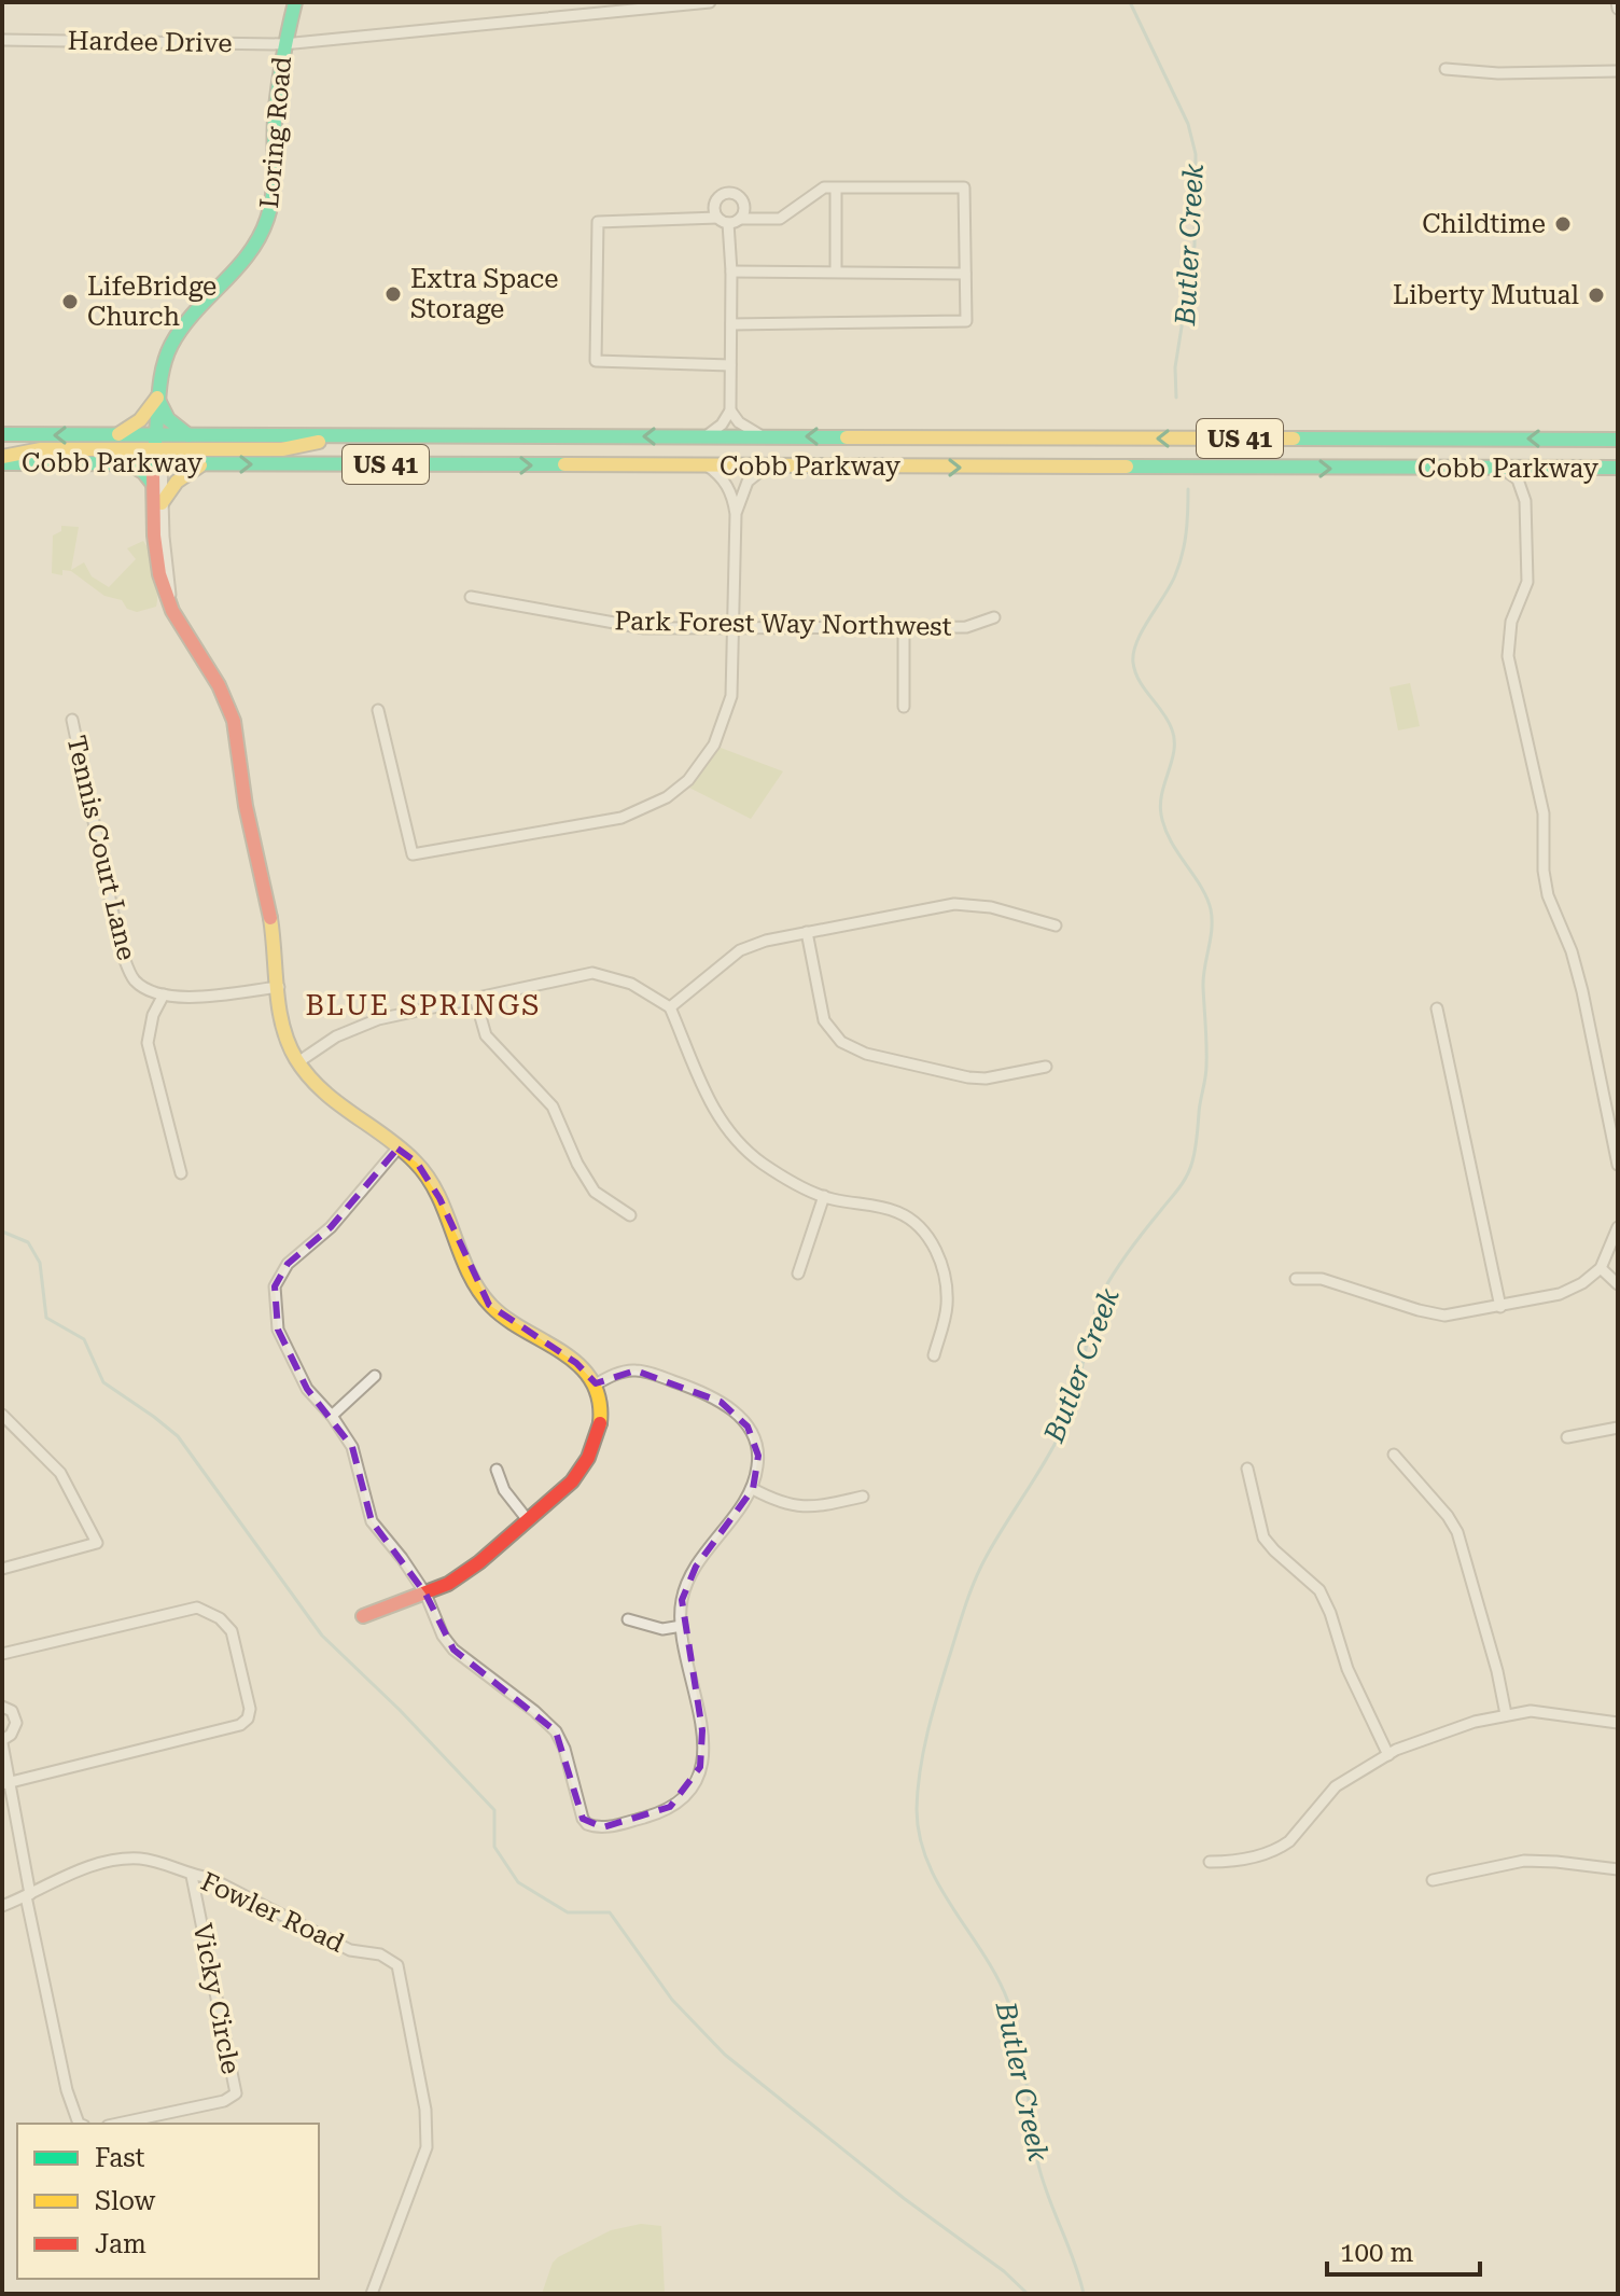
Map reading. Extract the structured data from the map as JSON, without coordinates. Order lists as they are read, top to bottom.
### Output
{
  "streets": {
    "main road": ["Loring Road", "US 41", "Cobb Parkway"],
    "street": [
      "Hardee Drive",
      "Park Forest Way Northwest",
      "Tennis Court Lane",
      "Fowler Road",
      "Vicky Circle"
    ]
  },
  "crossings": [
    ["Hardee Drive", "Loring Road"],
    ["Loring Road", "Cobb Parkway"],
    ["Fowler Road", "Vicky Circle"]
  ],
  "districts": ["BLUE SPRINGS"],
  "water": ["Butler Creek"],
  "places": [
    "Childtime",
    "Extra Space Storage",
    "Liberty Mutual",
    "LifeBridge Church"
  ],
  "legend": ["Fast", "Slow", "Jam"],
  "scale_bar": "100 m"
}
